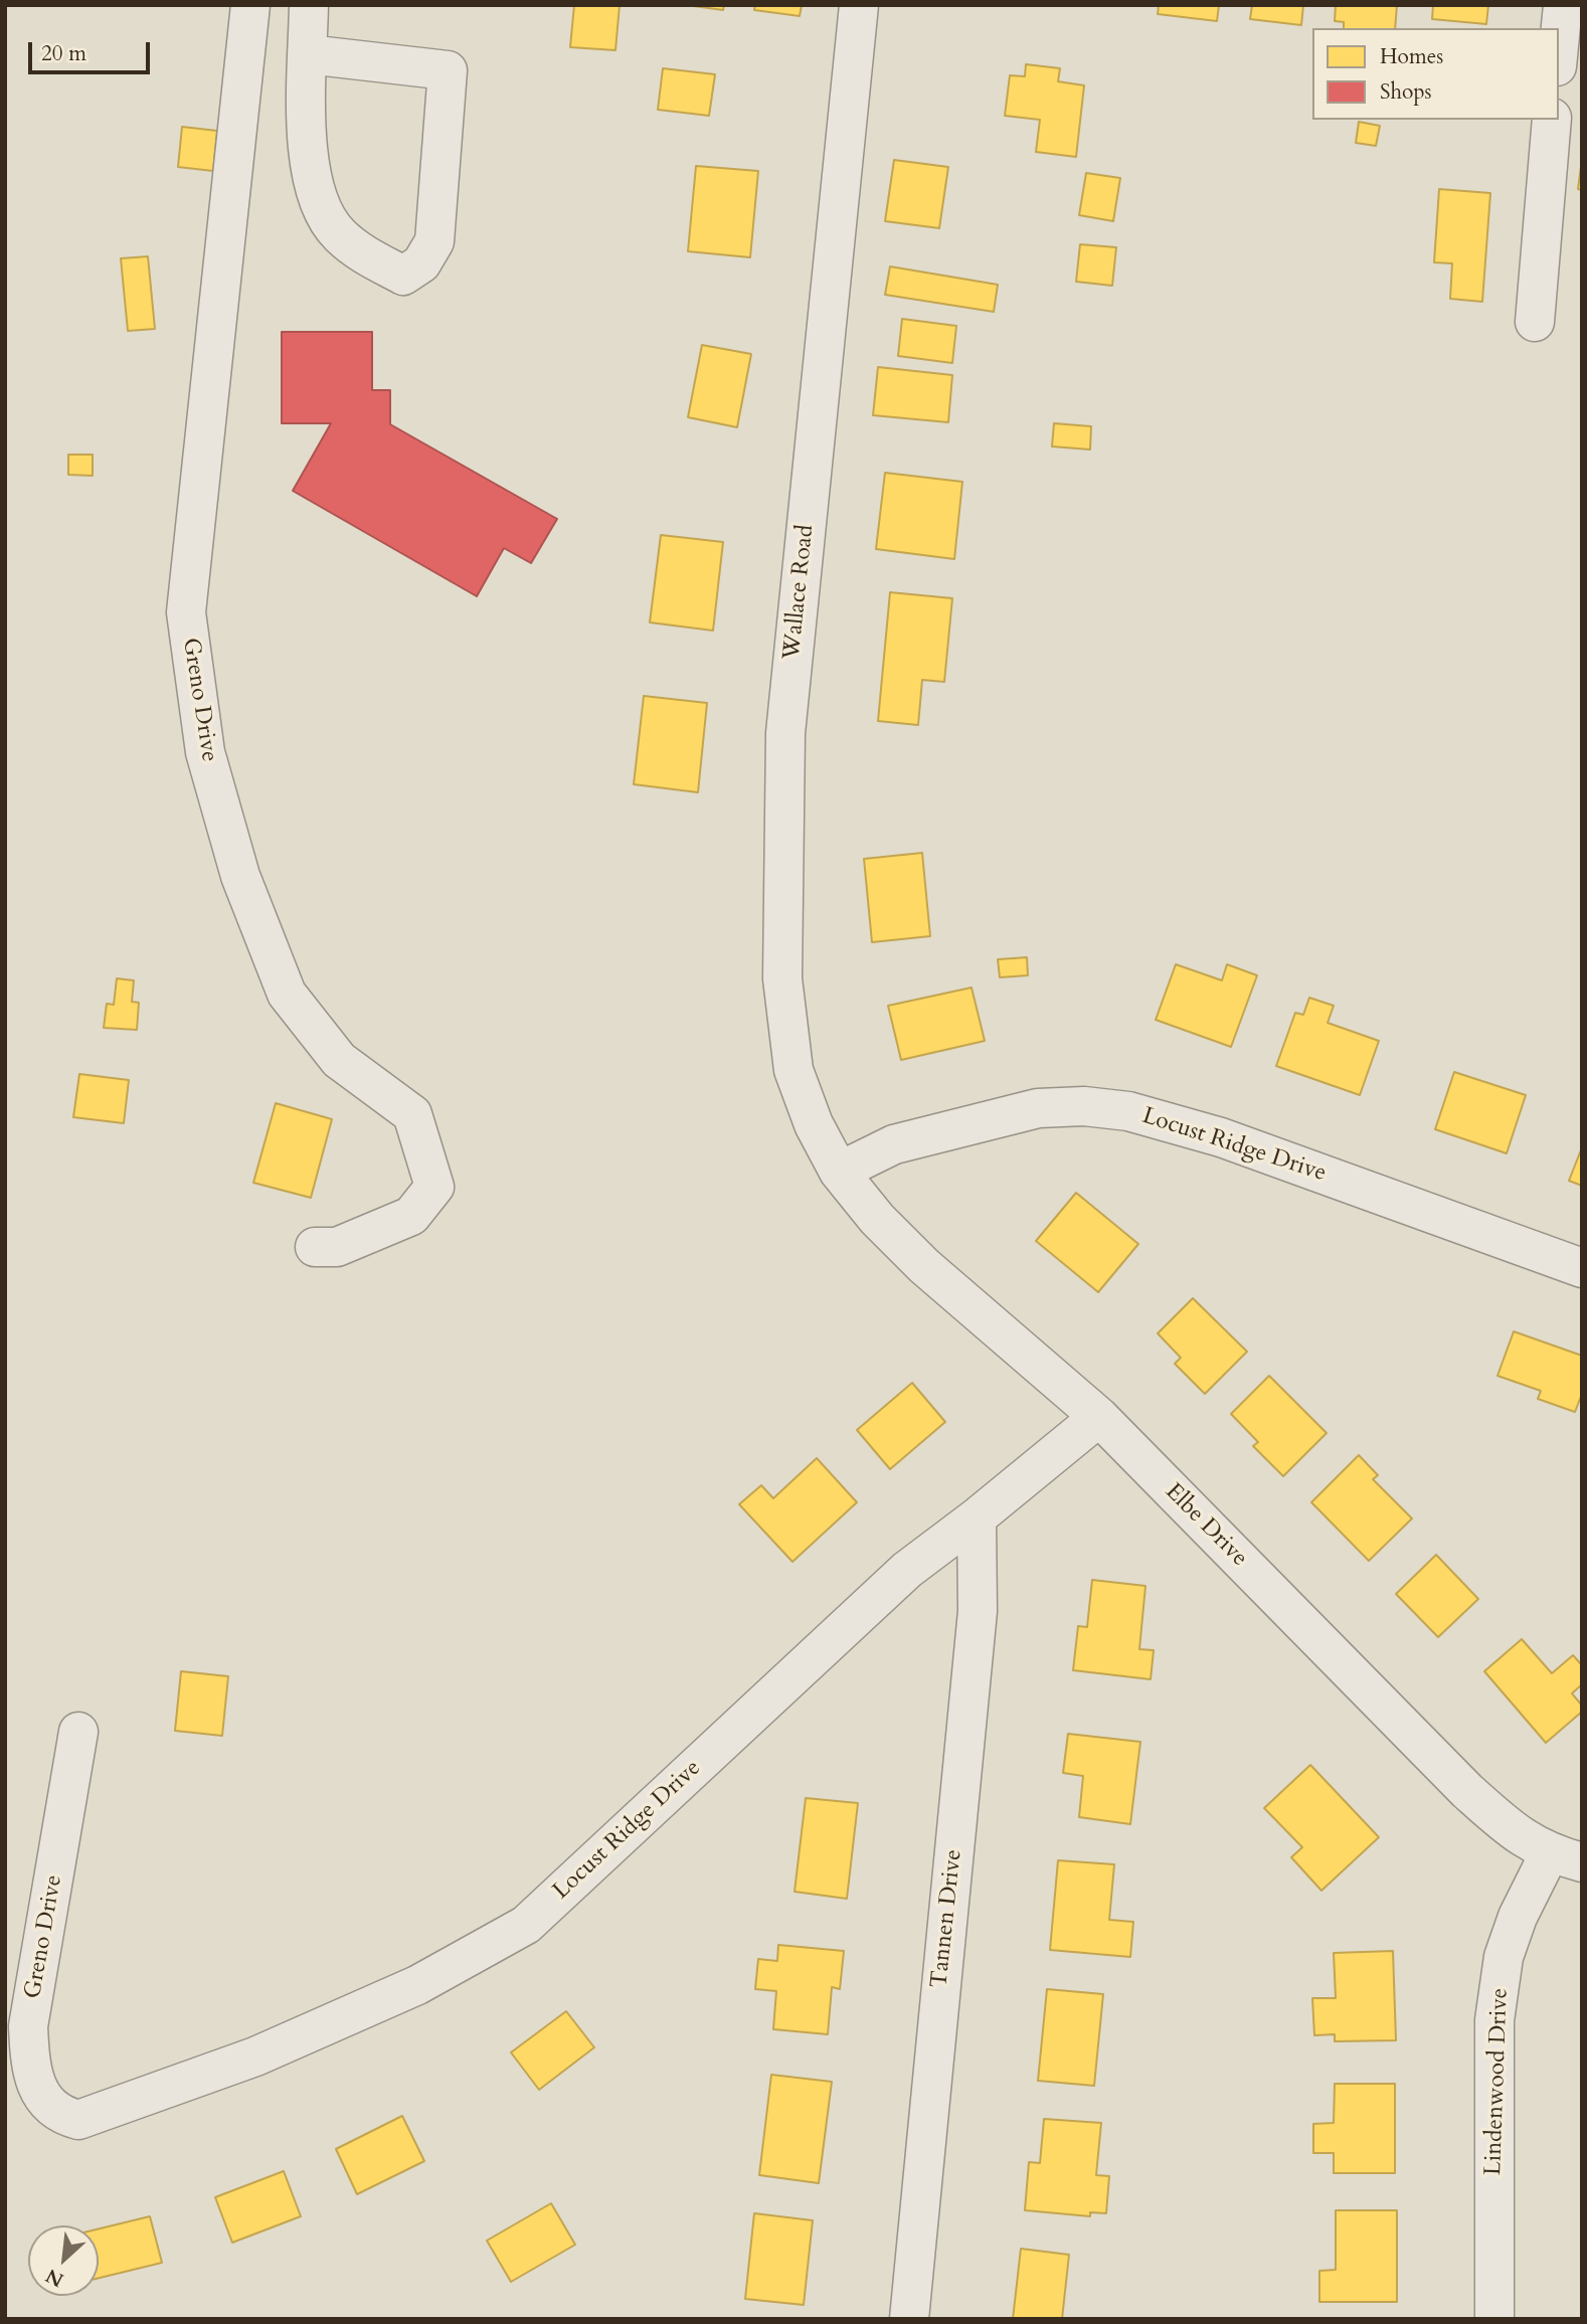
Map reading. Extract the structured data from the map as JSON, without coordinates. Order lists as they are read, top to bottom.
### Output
{
  "streets": {
    "street": [
      "Wallace Road",
      "Greno Drive",
      "Locust Ridge Drive",
      "Elbe Drive",
      "Tannen Drive",
      "Lindenwood Drive"
    ]
  },
  "crossings": [
    ["Wallace Road", "Locust Ridge Drive"],
    ["Wallace Road", "Elbe Drive"],
    ["Greno Drive", "Locust Ridge Drive"],
    ["Locust Ridge Drive", "Elbe Drive"],
    ["Locust Ridge Drive", "Tannen Drive"],
    ["Elbe Drive", "Lindenwood Drive"]
  ],
  "legend": ["Homes", "Shops"],
  "scale_bar": "20 m",
  "north": "bottom left"
}
